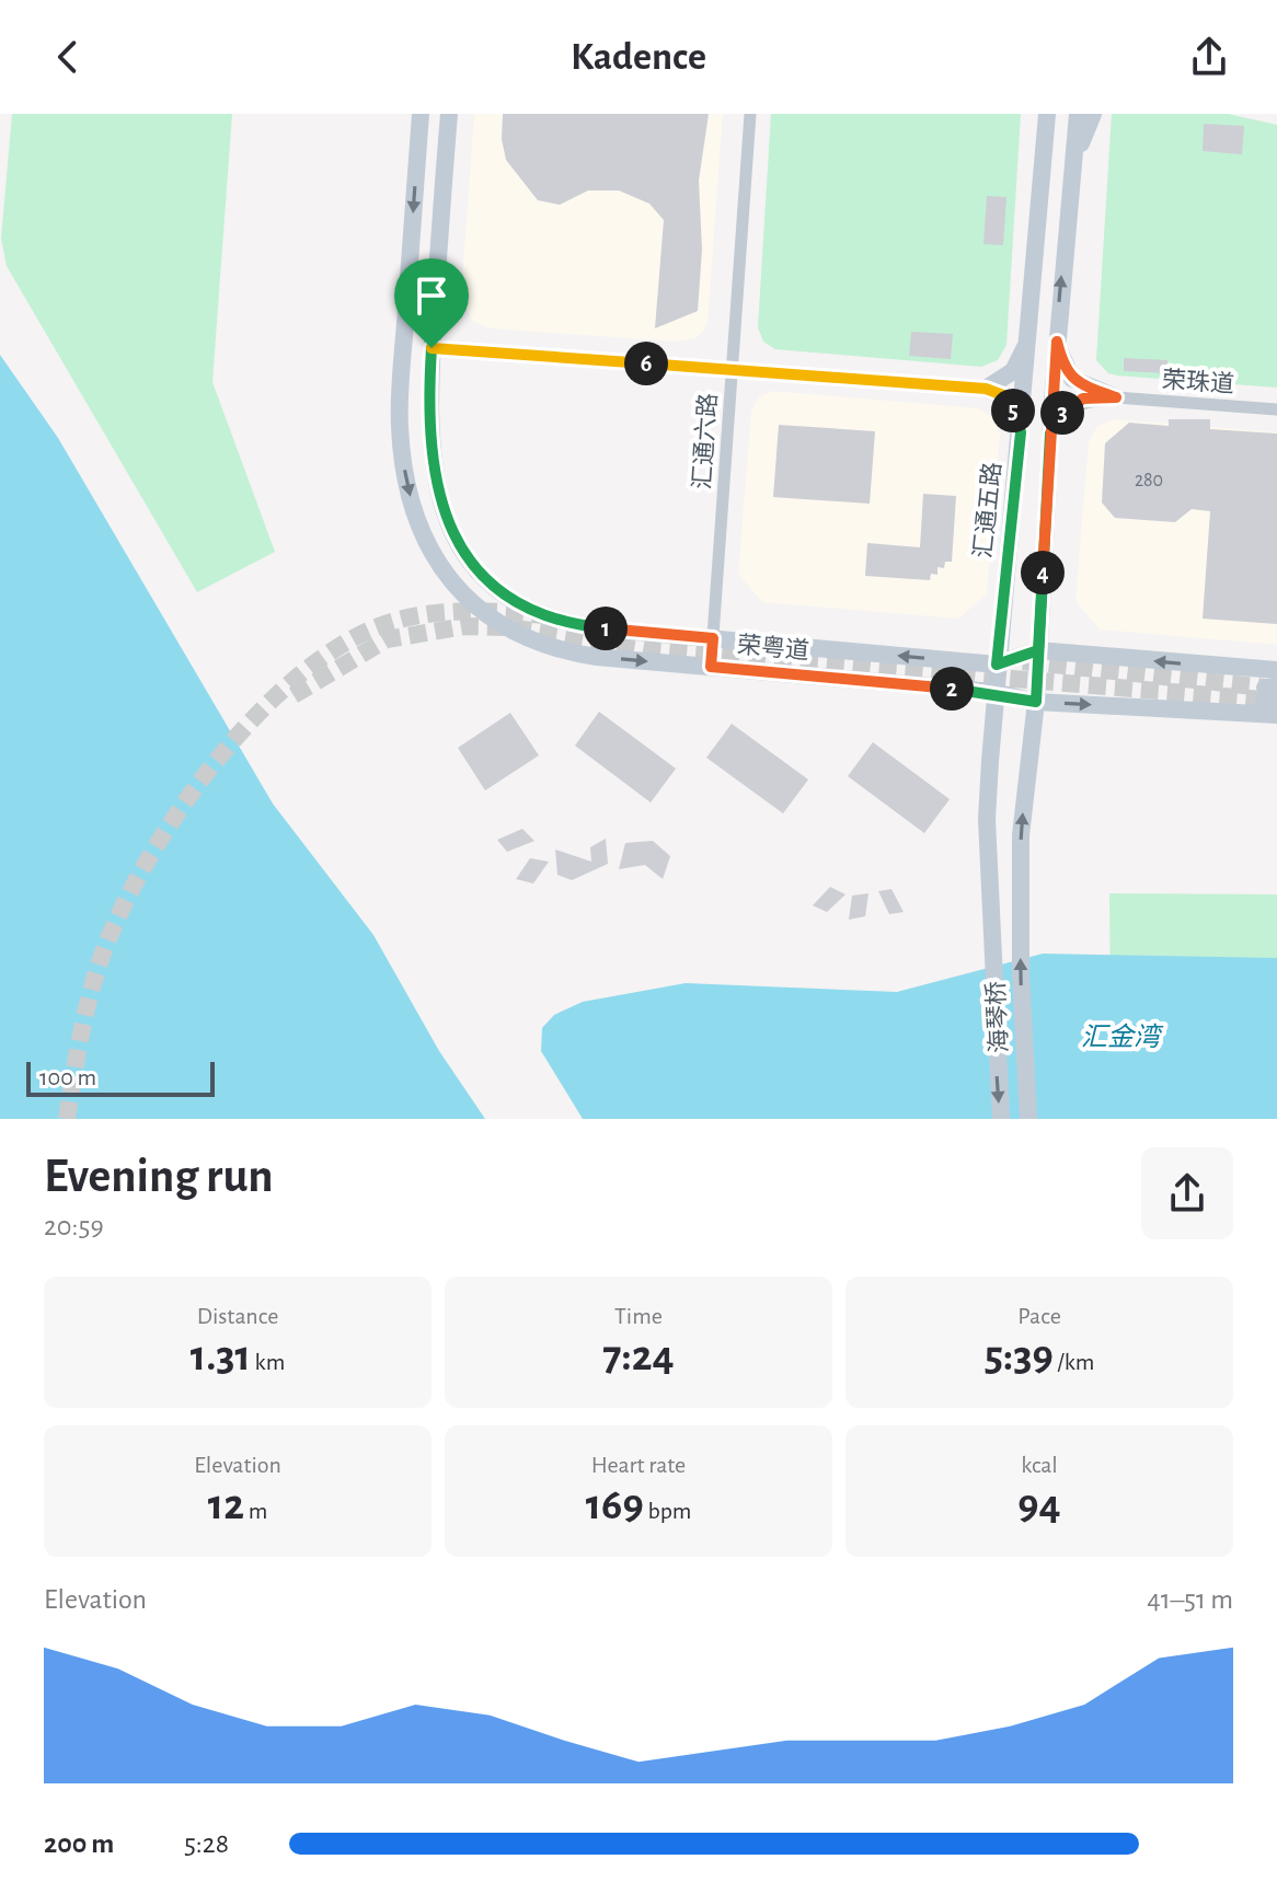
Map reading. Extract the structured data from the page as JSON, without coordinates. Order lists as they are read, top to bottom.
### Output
{
  "streets": {
    "street": [
      "荣珠道",
      "汇通六路",
      "汇通五路",
      "荣粤道",
      "海琴桥"
    ]
  },
  "crossings": [
    ["汇通六路", "荣粤道"],
    ["汇通五路", "荣粤道"],
    ["汇通五路", "海琴桥"],
    ["荣粤道", "海琴桥"]
  ],
  "water": ["汇金湾"],
  "house_numbers": ["280"],
  "scale_bar": "100 m",
  "page": {
    "header": "Kadence",
    "pins": [
      "6",
      "5",
      "3",
      "4",
      "1",
      "2"
    ],
    "scale": "100 m",
    "heading": ["Evening run", "20:59"],
    "stats": [
      ["Distance", "1.31 km"],
      ["Time", "7:24"],
      ["Pace", "5:39 /km"],
      ["Elevation", "12 m"],
      ["Heart rate", "169 bpm"],
      ["kcal", "94"]
    ],
    "chart": ["Elevation", "41–51 m"],
    "list": [
      {
        "name": "200 m",
        "note": "5:28"
      }
    ]
  }
}
